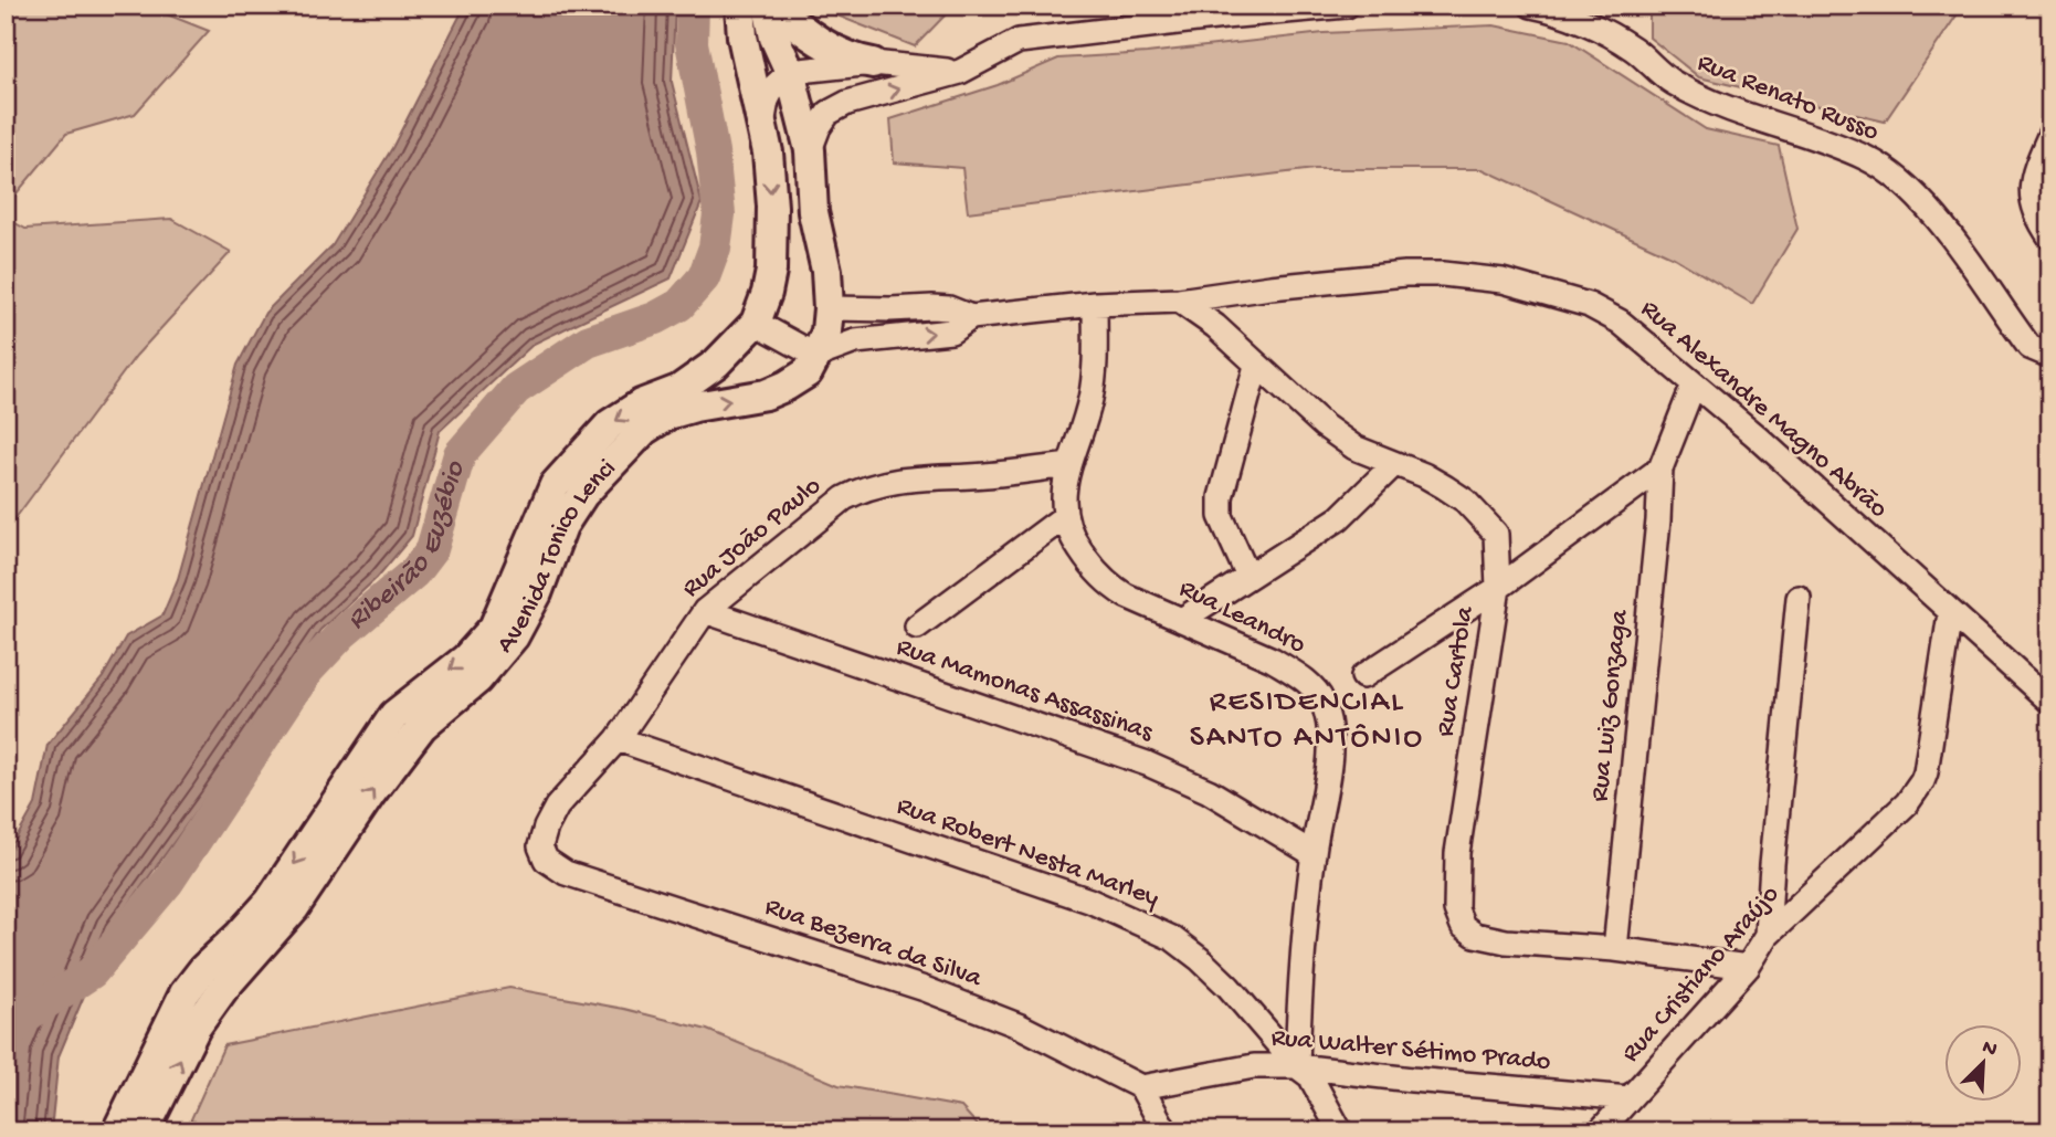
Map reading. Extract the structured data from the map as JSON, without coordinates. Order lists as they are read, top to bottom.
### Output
{
  "streets": {
    "main road": ["Avenida Tonico Lenci"],
    "street": [
      "Rua Renato Russo",
      "Rua Alexandre Magno Abrão",
      "Rua João Paulo",
      "Rua Leandro",
      "Rua Cartola",
      "Rua Mamonas Assassinas",
      "Rua Luiz Gonzaga",
      "Rua Robert Nesta Marley",
      "Rua Bezerra da Silva",
      "Rua Cristiano Araújo",
      "Rua Walter Sétimo Prado"
    ]
  },
  "crossings": [
    ["Rua Alexandre Magno Abrão", "Rua Cartola"],
    ["Rua Alexandre Magno Abrão", "Rua Cristiano Araújo"],
    ["Rua João Paulo", "Rua Mamonas Assassinas"],
    ["Rua João Paulo", "Rua Robert Nesta Marley"],
    ["Rua João Paulo", "Rua Bezerra da Silva"],
    ["Rua Leandro", "Rua Mamonas Assassinas"],
    ["Rua Leandro", "Rua Robert Nesta Marley"],
    ["Rua Leandro", "Rua Walter Sétimo Prado"],
    ["Rua Cartola", "Rua Luiz Gonzaga"],
    ["Rua Cartola", "Rua Cristiano Araújo"],
    ["Rua Robert Nesta Marley", "Rua Walter Sétimo Prado"],
    ["Rua Bezerra da Silva", "Rua Walter Sétimo Prado"],
    ["Rua Cristiano Araújo", "Rua Walter Sétimo Prado"]
  ],
  "districts": ["RESIDENCIAL SANTO ANTÔNIO"],
  "water": ["Ribeirão Euzébio"],
  "north": "top right"
}
